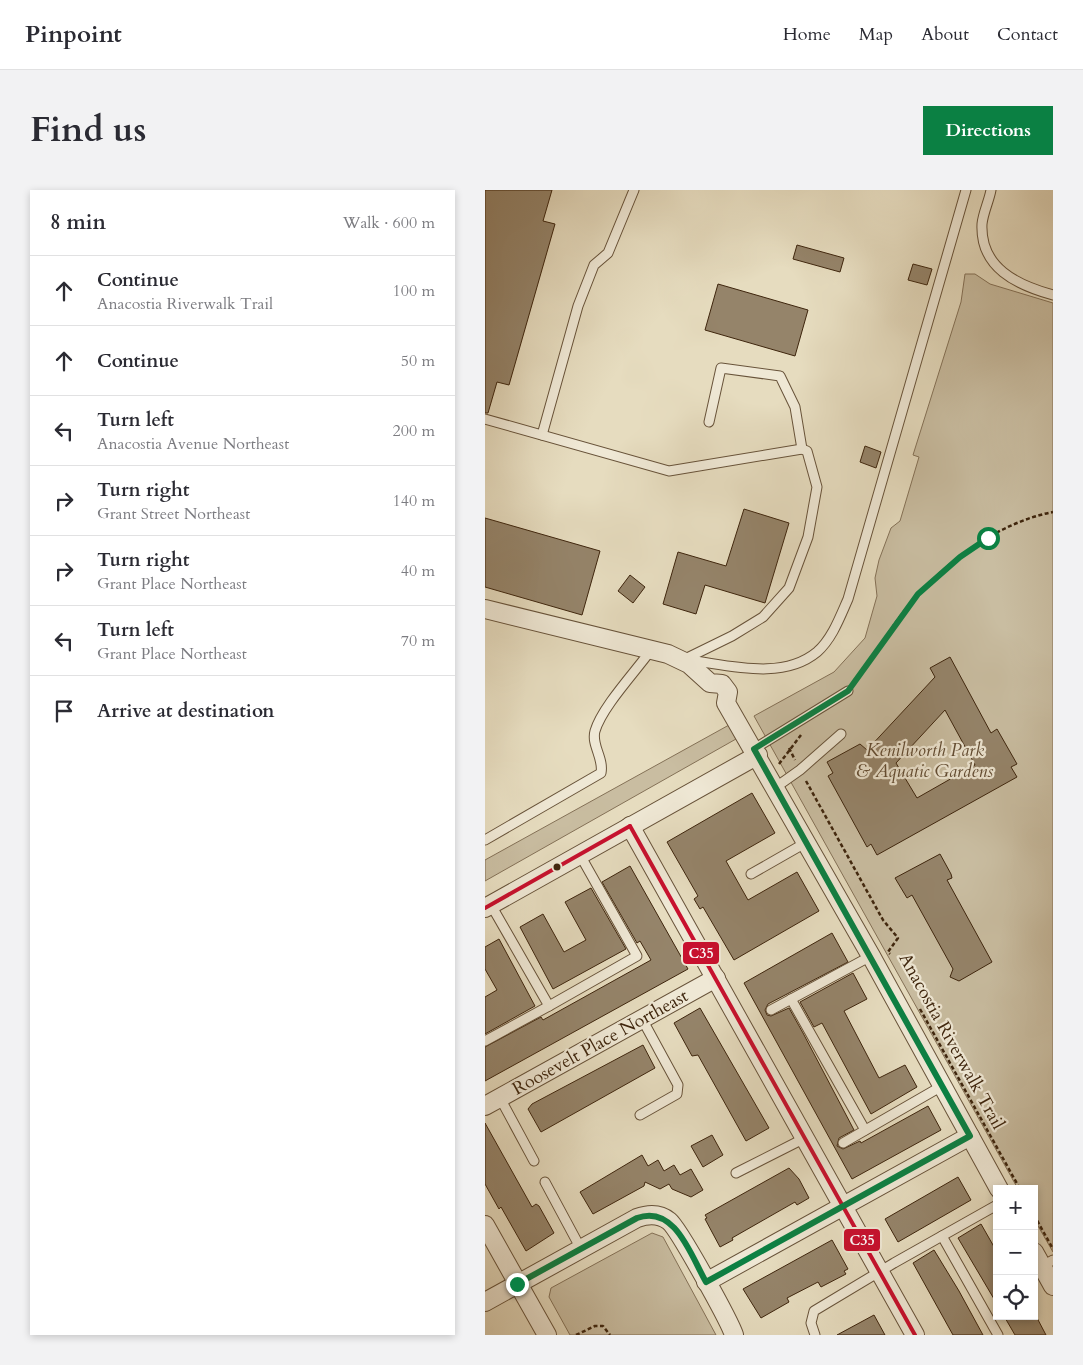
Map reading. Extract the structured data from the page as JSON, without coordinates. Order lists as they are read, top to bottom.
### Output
{
  "streets": {
    "street": ["Roosevelt Place Northeast"],
    "path": ["Anacostia Riverwalk Trail"]
  },
  "parks": ["Kenilworth Park & Aquatic Gardens"],
  "lines": ["transit line C35"],
  "page": {
    "header": "Pinpoint",
    "nav": [
      "Home",
      "Map",
      "About",
      "Contact"
    ],
    "title": "Find us",
    "buttons": "Directions",
    "heading": ["8 min", "Walk · 600 m"],
    "list": [
      ["Continue", "Anacostia Riverwalk Trail", "100 m"],
      ["Continue", "50 m"],
      ["Turn left", "Anacostia Avenue Northeast", "200 m"],
      ["Turn right", "Grant Street Northeast", "140 m"],
      ["Turn right", "Grant Place Northeast", "40 m"],
      ["Turn left", "Grant Place Northeast", "70 m"],
      "Arrive at destination"
    ],
    "map_buttons": ["+", "−"]
  }
}
